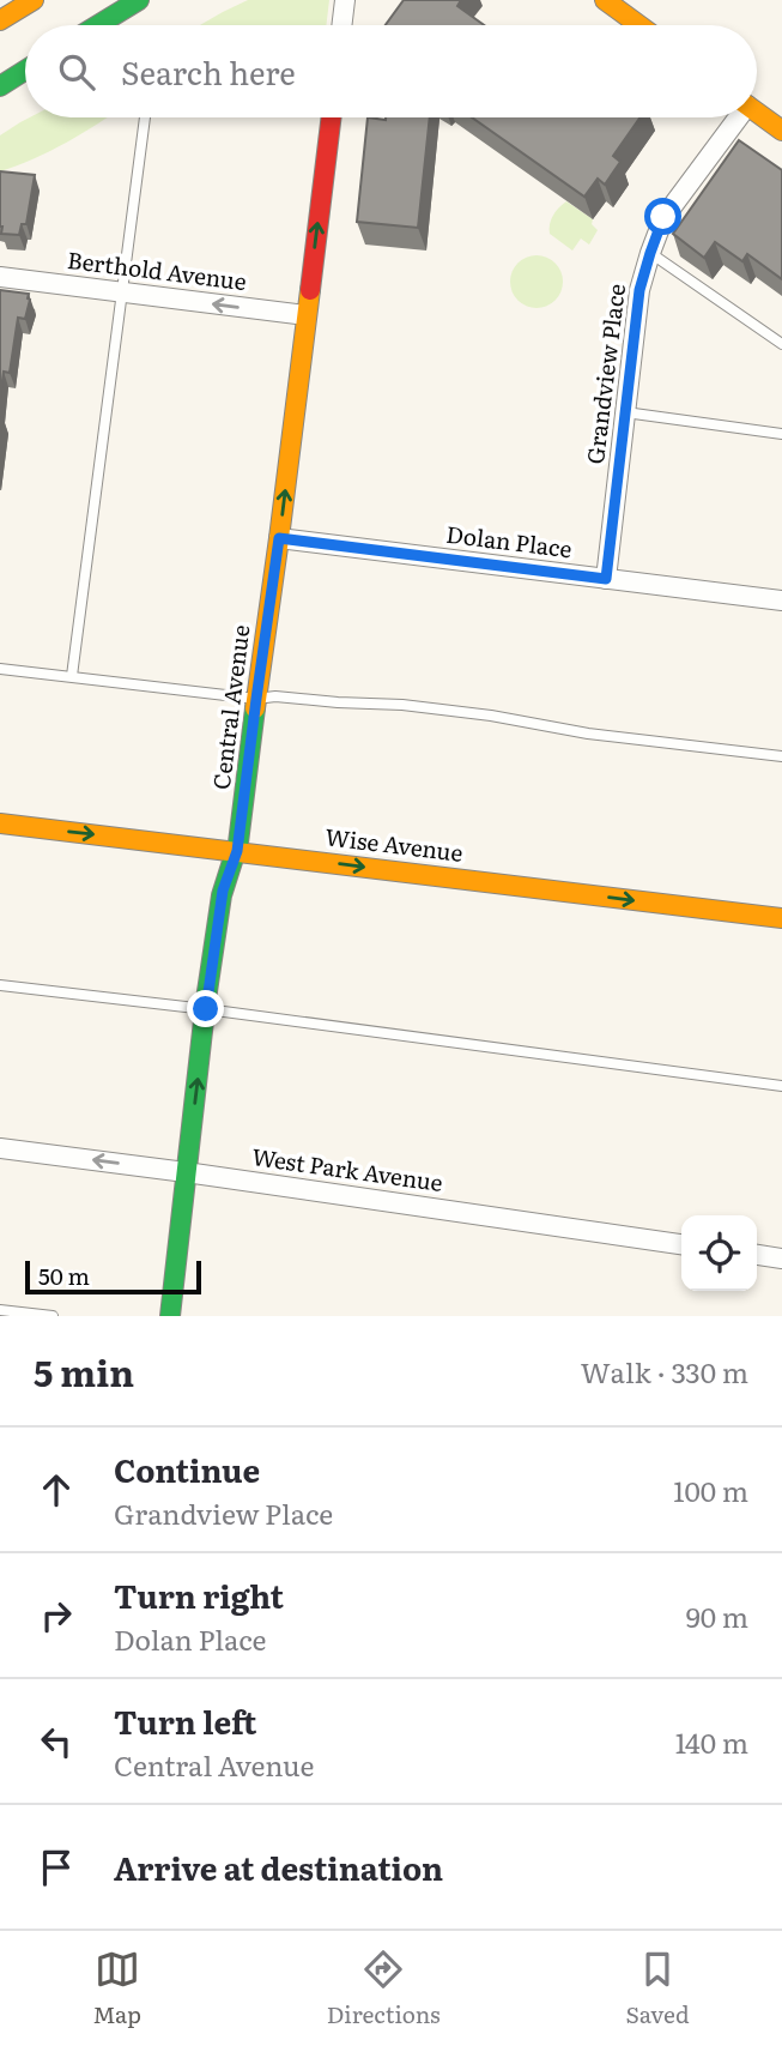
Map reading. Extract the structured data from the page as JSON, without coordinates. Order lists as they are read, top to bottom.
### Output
{
  "streets": {
    "main road": ["Central Avenue", "Wise Avenue"],
    "street": [
      "Berthold Avenue",
      "Grandview Place",
      "Dolan Place",
      "West Park Avenue"
    ]
  },
  "crossings": [
    ["Berthold Avenue", "Central Avenue"],
    ["Grandview Place", "Dolan Place"],
    ["Dolan Place", "Central Avenue"],
    ["Central Avenue", "Wise Avenue"],
    ["Central Avenue", "West Park Avenue"]
  ],
  "one_way": ["Berthold Avenue", "Central Avenue", "Wise Avenue"],
  "scale_bar": "50 m",
  "page": {
    "search": "Search here",
    "scale": "50 m",
    "heading": ["5 min", "Walk · 330 m"],
    "list": [
      ["Continue", "Grandview Place", "100 m"],
      ["Turn right", "Dolan Place", "90 m"],
      ["Turn left", "Central Avenue", "140 m"],
      "Arrive at destination"
    ],
    "nav": ["Map", "Directions", "Saved"]
  }
}
